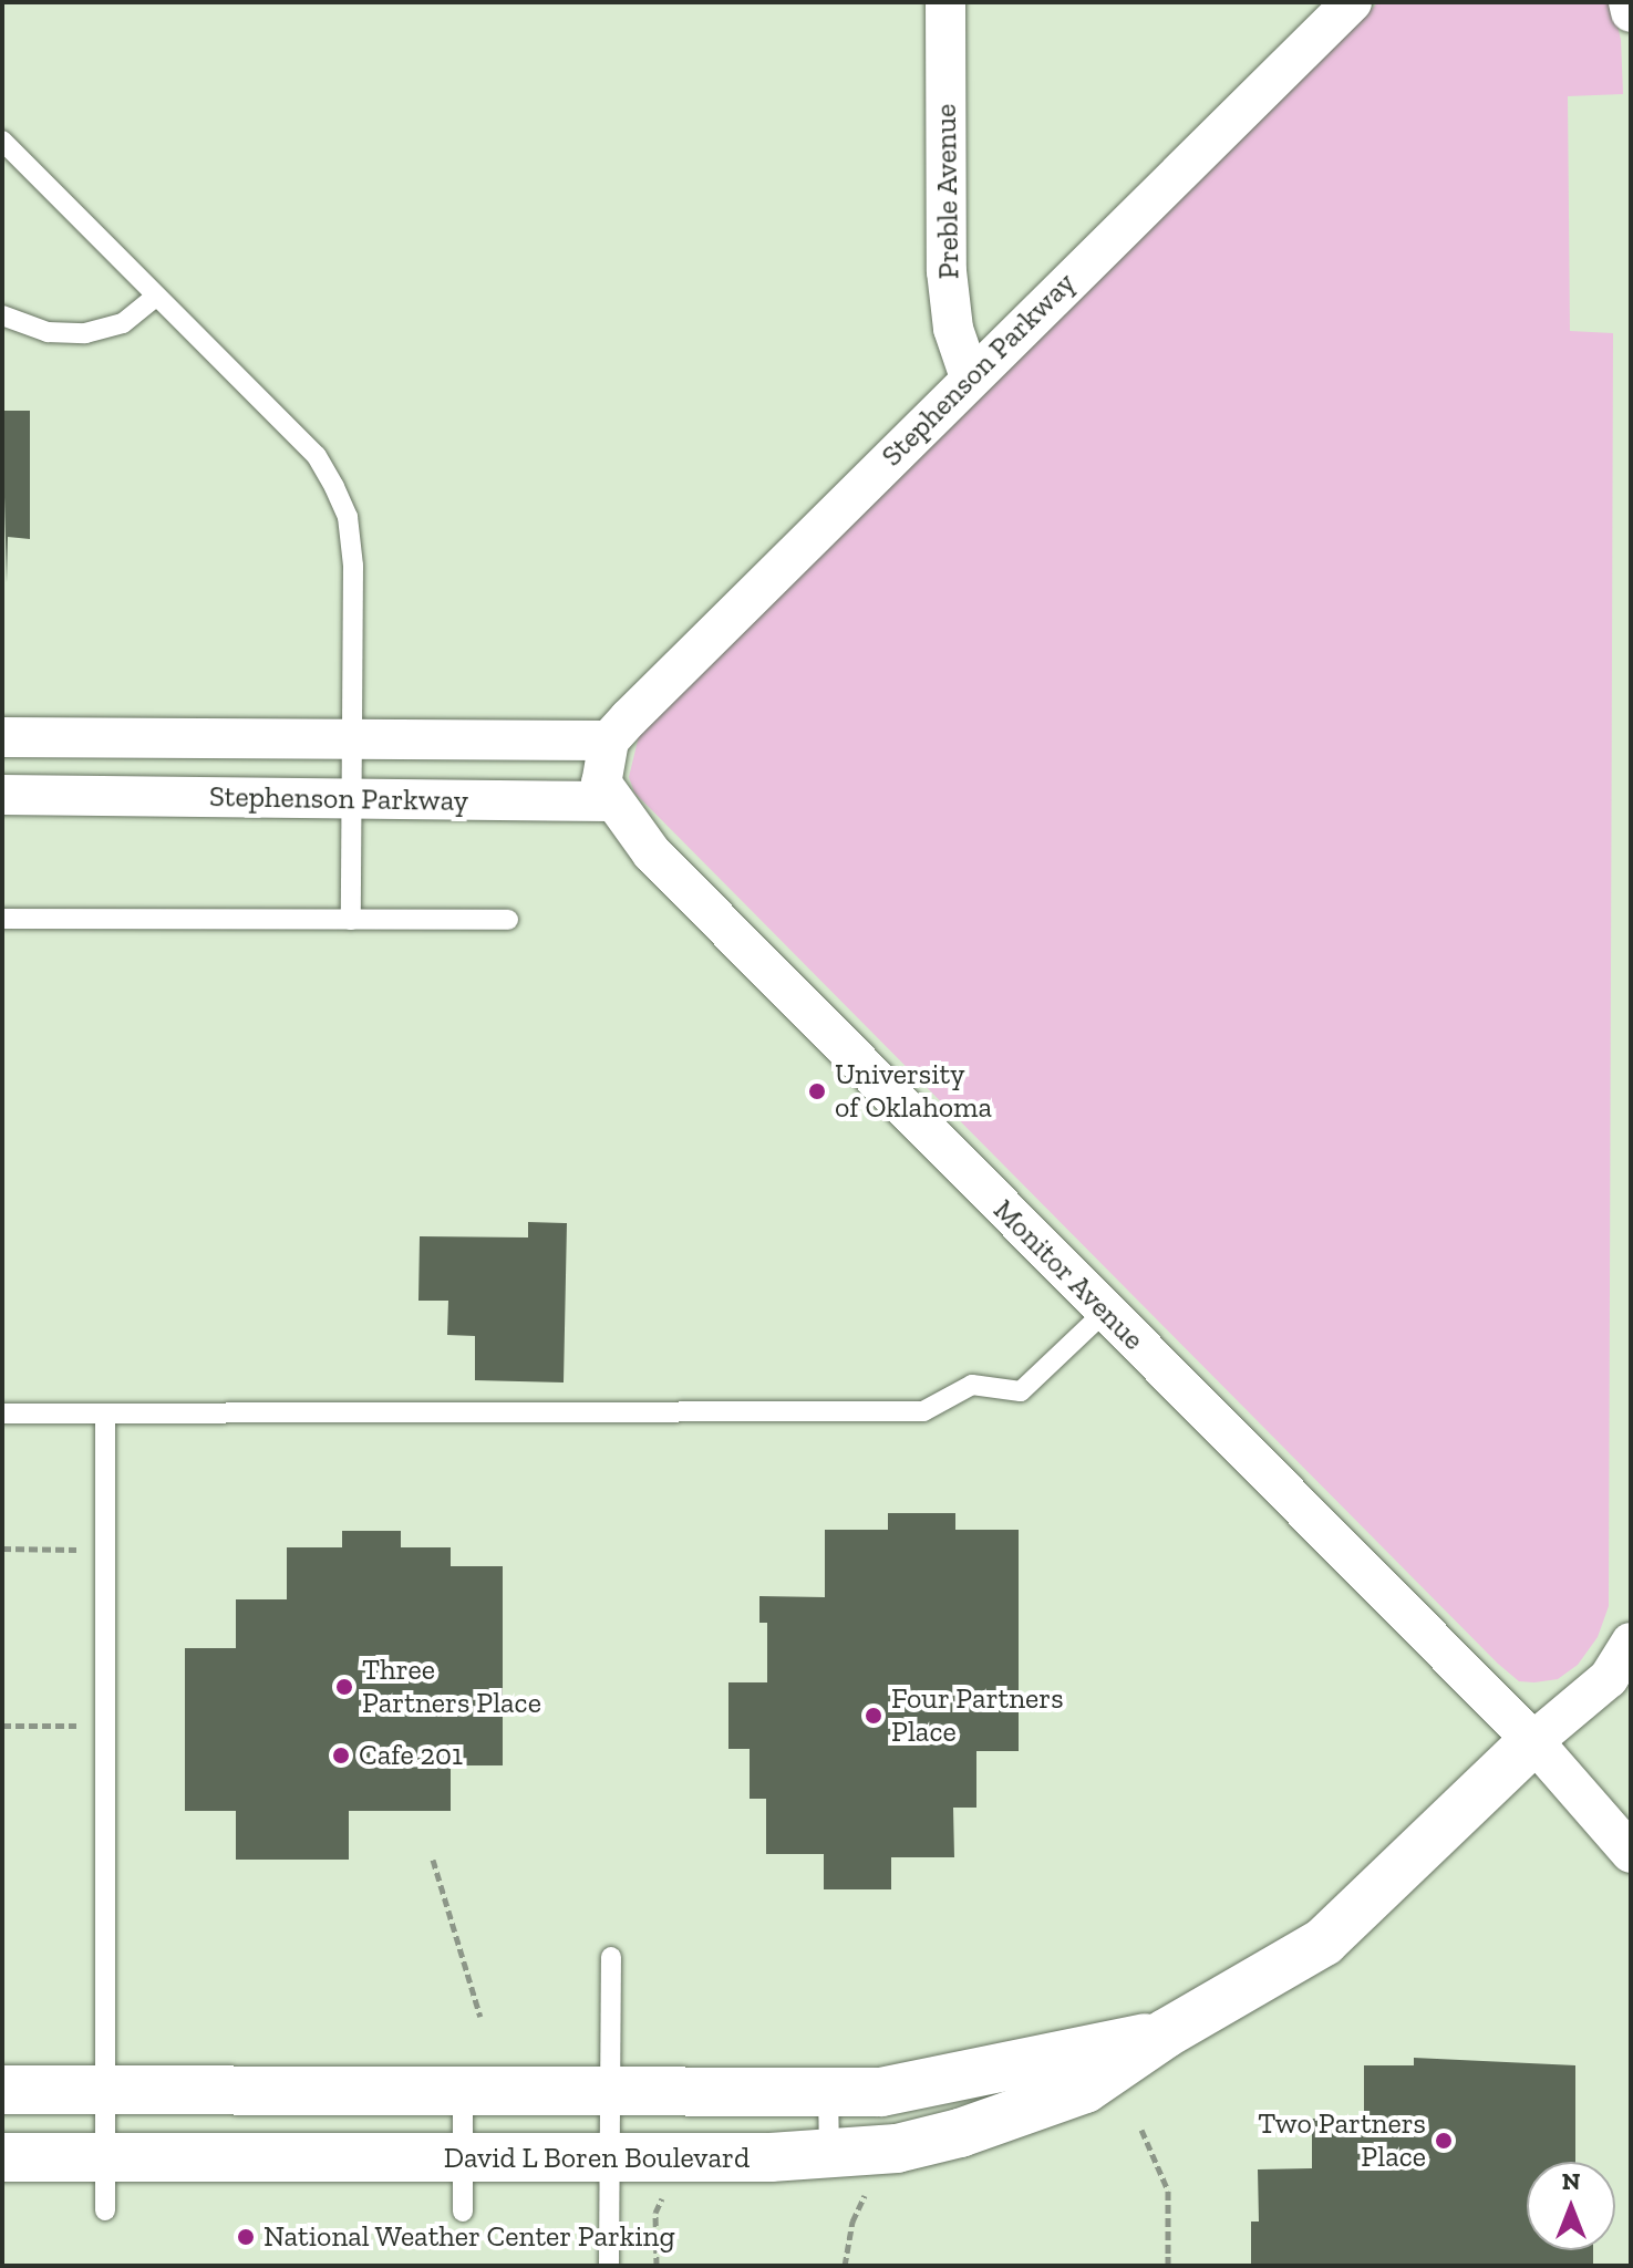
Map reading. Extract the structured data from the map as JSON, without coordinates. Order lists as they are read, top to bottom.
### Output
{
  "streets": {
    "street": [
      "Preble Avenue",
      "Stephenson Parkway",
      "Monitor Avenue",
      "David L Boren Boulevard"
    ]
  },
  "crossings": [
    ["Preble Avenue", "Stephenson Parkway"],
    ["Stephenson Parkway", "Monitor Avenue"],
    ["Monitor Avenue", "David L Boren Boulevard"]
  ],
  "places": [
    "University of Oklahoma",
    "Three Partners Place",
    "Four Partners Place",
    "Cafe 201",
    "Two Partners Place",
    "National Weather Center Parking"
  ],
  "north": "top"
}
